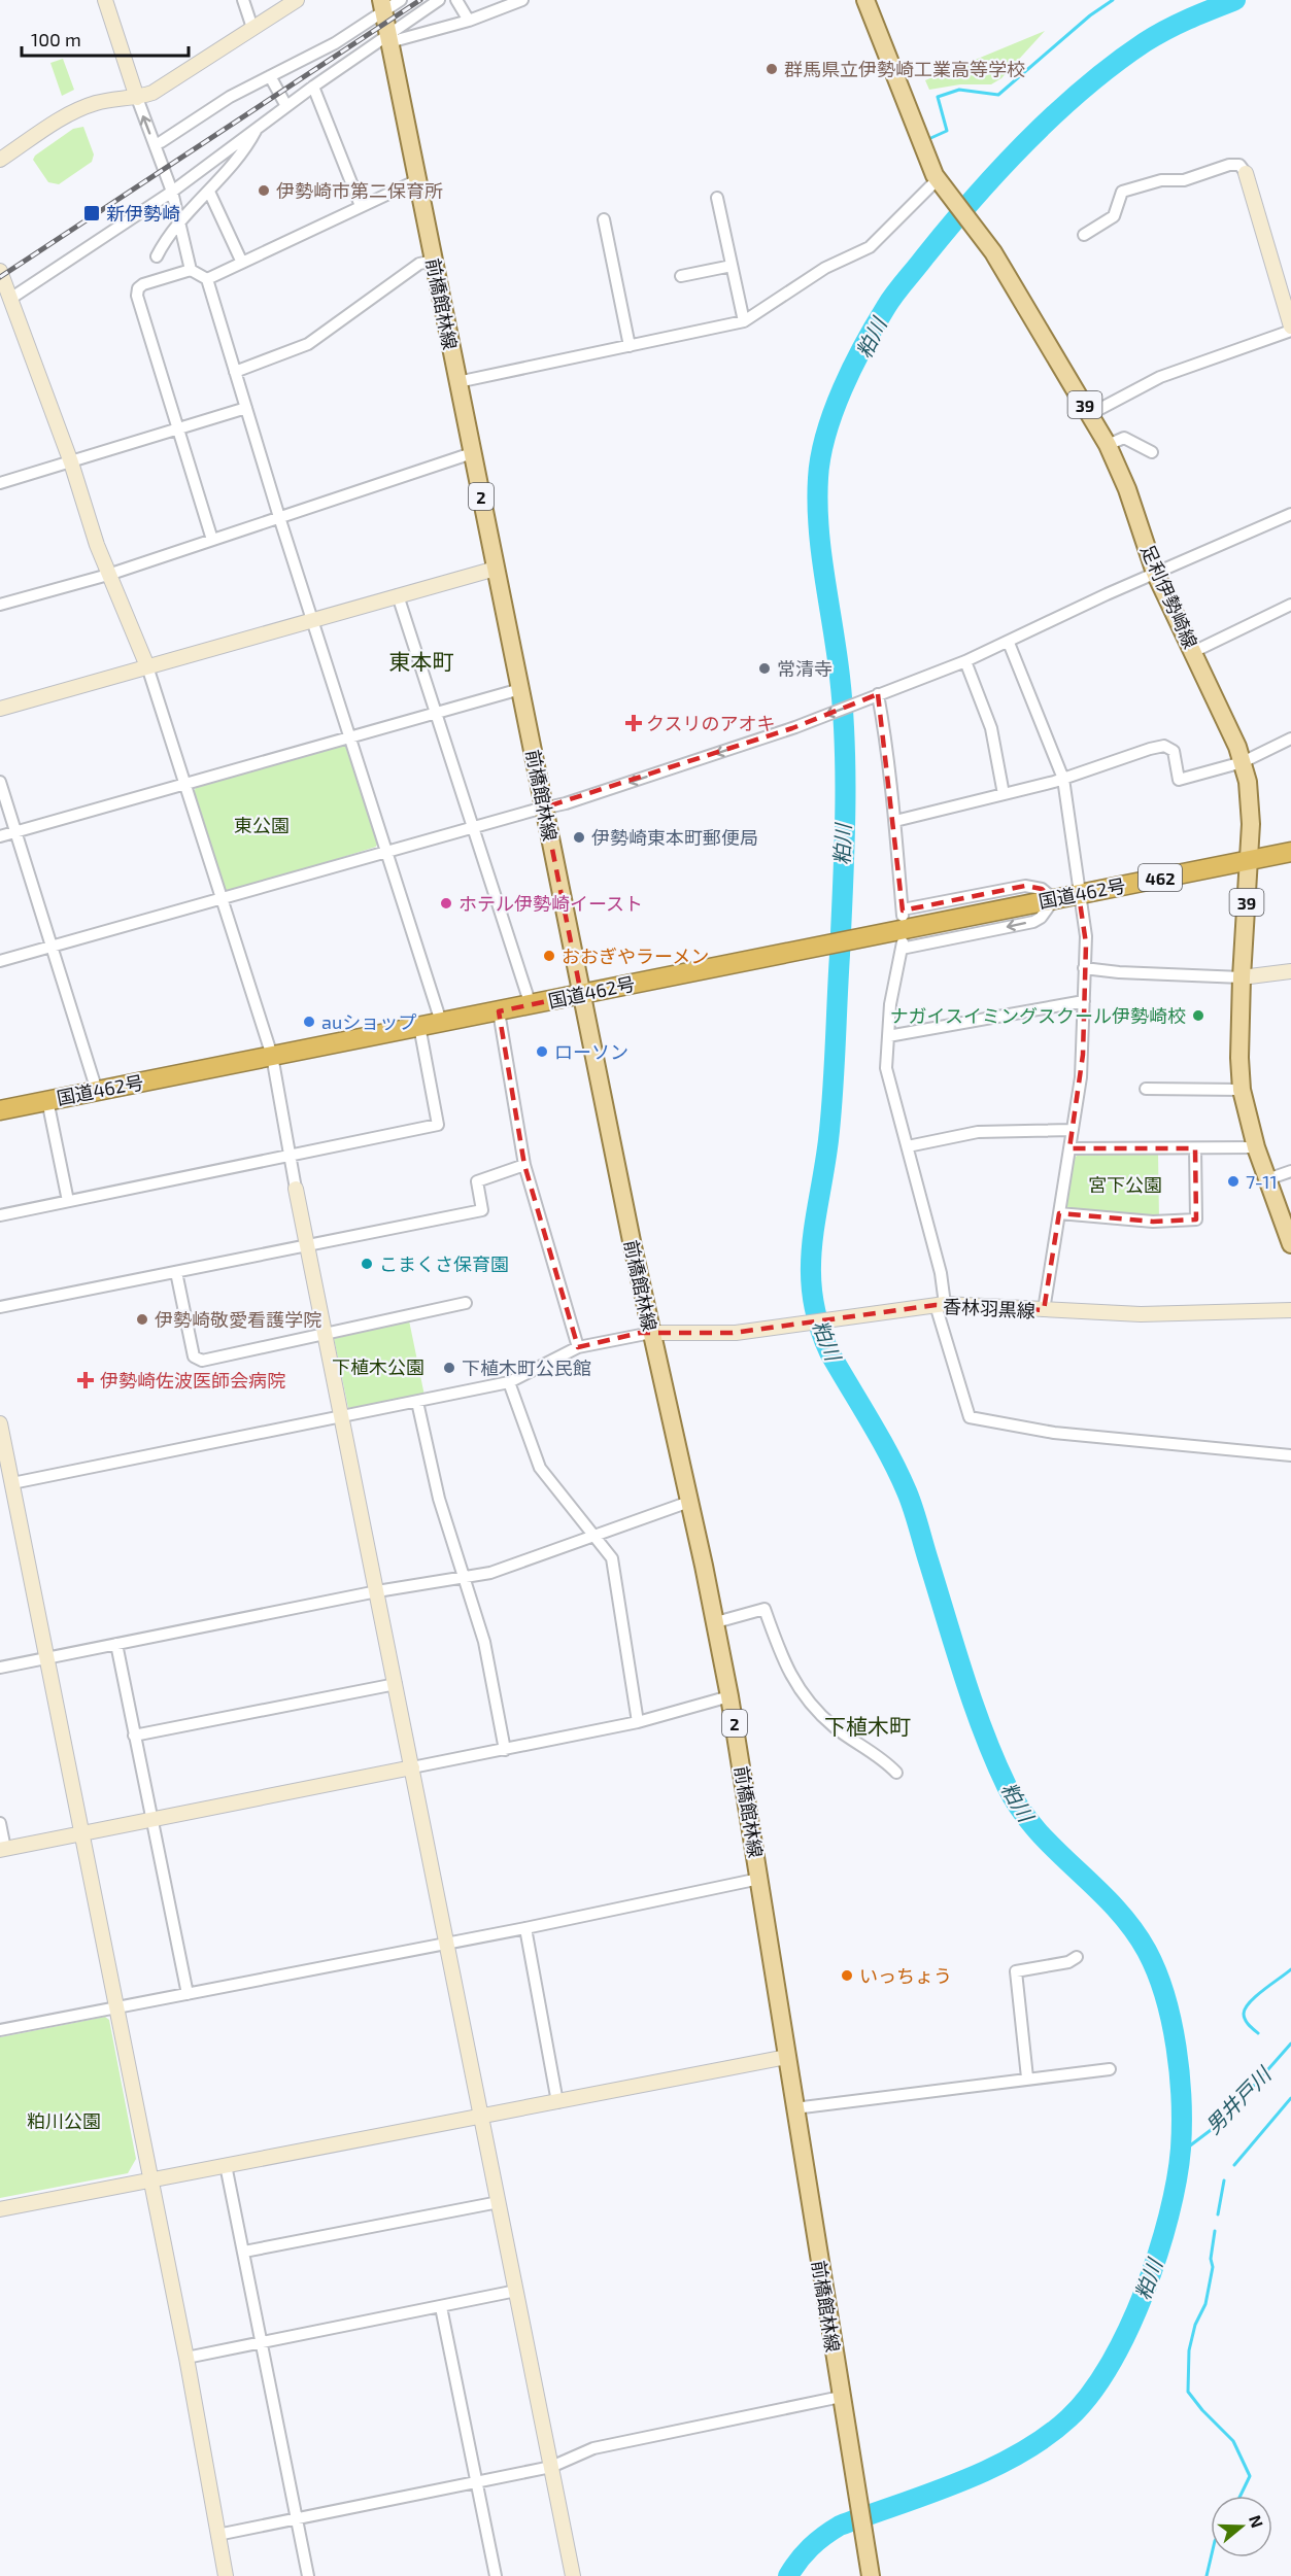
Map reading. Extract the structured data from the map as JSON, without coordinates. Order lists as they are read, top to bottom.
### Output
{
  "streets": {
    "highway": ["462", "国道462号"],
    "main road": [
      "前橋館林線",
      "39",
      "2",
      "足利伊勢崎線"
    ],
    "street": ["香林羽黒線"]
  },
  "crossings": [
    ["前橋館林線", "国道462号"],
    ["前橋館林線", "香林羽黒線"],
    ["足利伊勢崎線", "国道462号"]
  ],
  "districts": ["東本町", "下植木町"],
  "water": ["粕川", "男井戸川"],
  "parks": [
    "東公園",
    "宮下公園",
    "下植木公園",
    "粕川公園"
  ],
  "places": {
    "other": [
      "群馬県立伊勢崎工業高等学校",
      "伊勢崎市第二保育所",
      "常清寺",
      "伊勢崎東本町郵便局",
      "ホテル伊勢崎イースト",
      "おおぎやラーメン",
      "ナガイスイミングスクール伊勢崎校",
      "auショップ",
      "ローソン",
      "7-11",
      "こまくさ保育園",
      "伊勢崎敬愛看護学院",
      "下植木町公民館",
      "いっちょう"
    ],
    "transit": ["新伊勢崎"],
    "health": ["クスリのアオキ", "伊勢崎佐波医師会病院"]
  },
  "scale_bar": "100 m",
  "north": "right"
}
